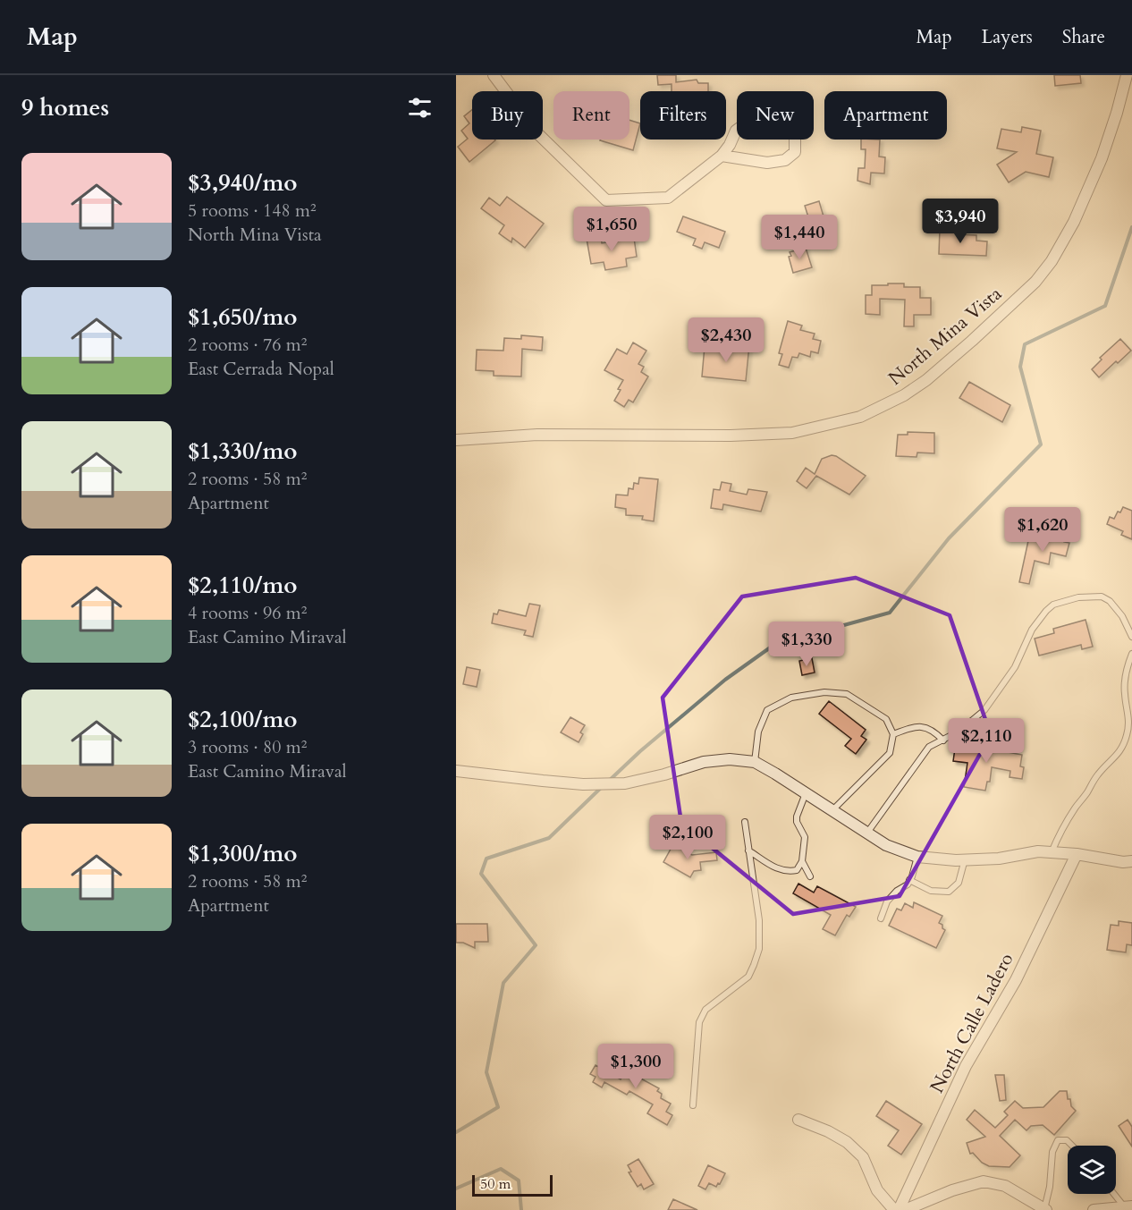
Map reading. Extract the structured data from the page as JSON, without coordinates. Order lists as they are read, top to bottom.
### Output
{
  "streets": {
    "street": ["North Mina Vista", "North Calle Ladero"]
  },
  "scale_bar": "50 m",
  "page": {
    "header": "Map",
    "nav": ["Map", "Layers", "Share"],
    "heading": "9 homes",
    "chip": [
      "Buy",
      "Rent",
      "Filters",
      "New",
      "Apartment"
    ],
    "list": [
      {
        "name": "$3,940/mo",
        "note": "5 rooms · 148 m² · North Mina Vista"
      },
      {
        "name": "$1,650/mo",
        "note": "2 rooms · 76 m² · East Cerrada Nopal"
      },
      {
        "name": "$1,330/mo",
        "note": "2 rooms · 58 m² · Apartment"
      },
      {
        "name": "$2,110/mo",
        "note": "4 rooms · 96 m² · East Camino Miraval"
      },
      {
        "name": "$2,100/mo",
        "note": "3 rooms · 80 m² · East Camino Miraval"
      },
      {
        "name": "$1,300/mo",
        "note": "2 rooms · 58 m² · Apartment"
      }
    ],
    "price": [
      "$3,940",
      "$1,650",
      "$1,440",
      "$2,430",
      "$1,620",
      "$1,330",
      "$2,110",
      "$2,100",
      "$1,300"
    ],
    "scale": "50 m"
  }
}
